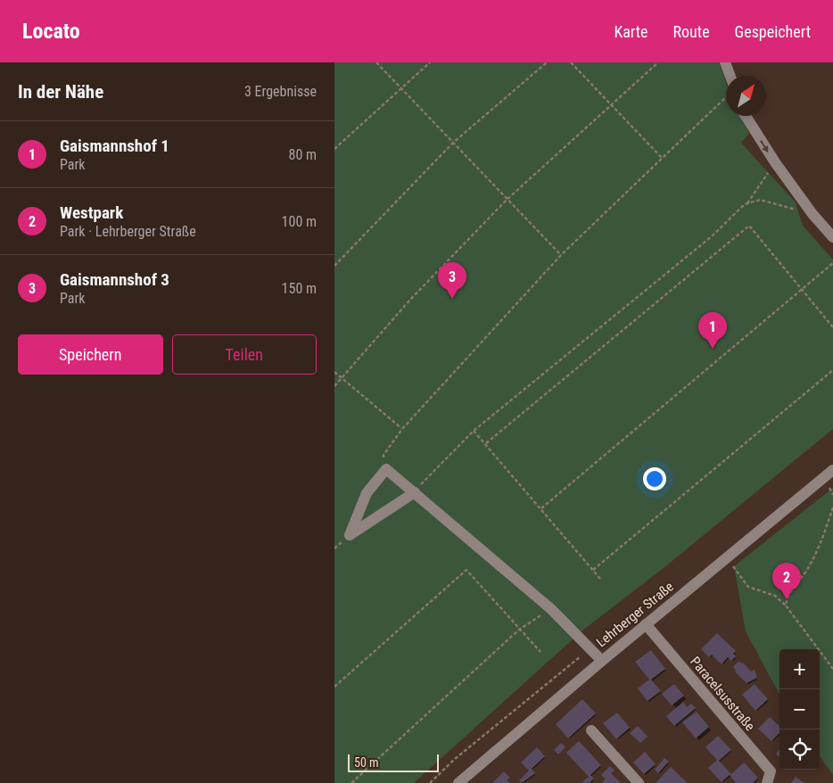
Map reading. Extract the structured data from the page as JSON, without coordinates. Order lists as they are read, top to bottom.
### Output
{
  "streets": {
    "street": ["Lehrberger Straße", "Paracelsusstraße"]
  },
  "crossings": [
    ["Lehrberger Straße", "Paracelsusstraße"]
  ],
  "scale_bar": "50 m",
  "north": "top right",
  "page": {
    "header": "Locato",
    "nav": ["Karte", "Route", "Gespeichert"],
    "heading": ["In der Nähe", "3 Ergebnisse"],
    "list": [
      {
        "mark": "1",
        "name": "Gaismannshof 1",
        "note": "Park",
        "value": "80 m"
      },
      {
        "mark": "2",
        "name": "Westpark",
        "note": "Park · Lehrberger Straße",
        "value": "100 m"
      },
      {
        "mark": "3",
        "name": "Gaismannshof 3",
        "note": "Park",
        "value": "150 m"
      }
    ],
    "pins": ["3", "1", "2"],
    "buttons": ["Speichern", "Teilen"],
    "map_buttons": ["+", "−"],
    "scale": "50 m"
  }
}
